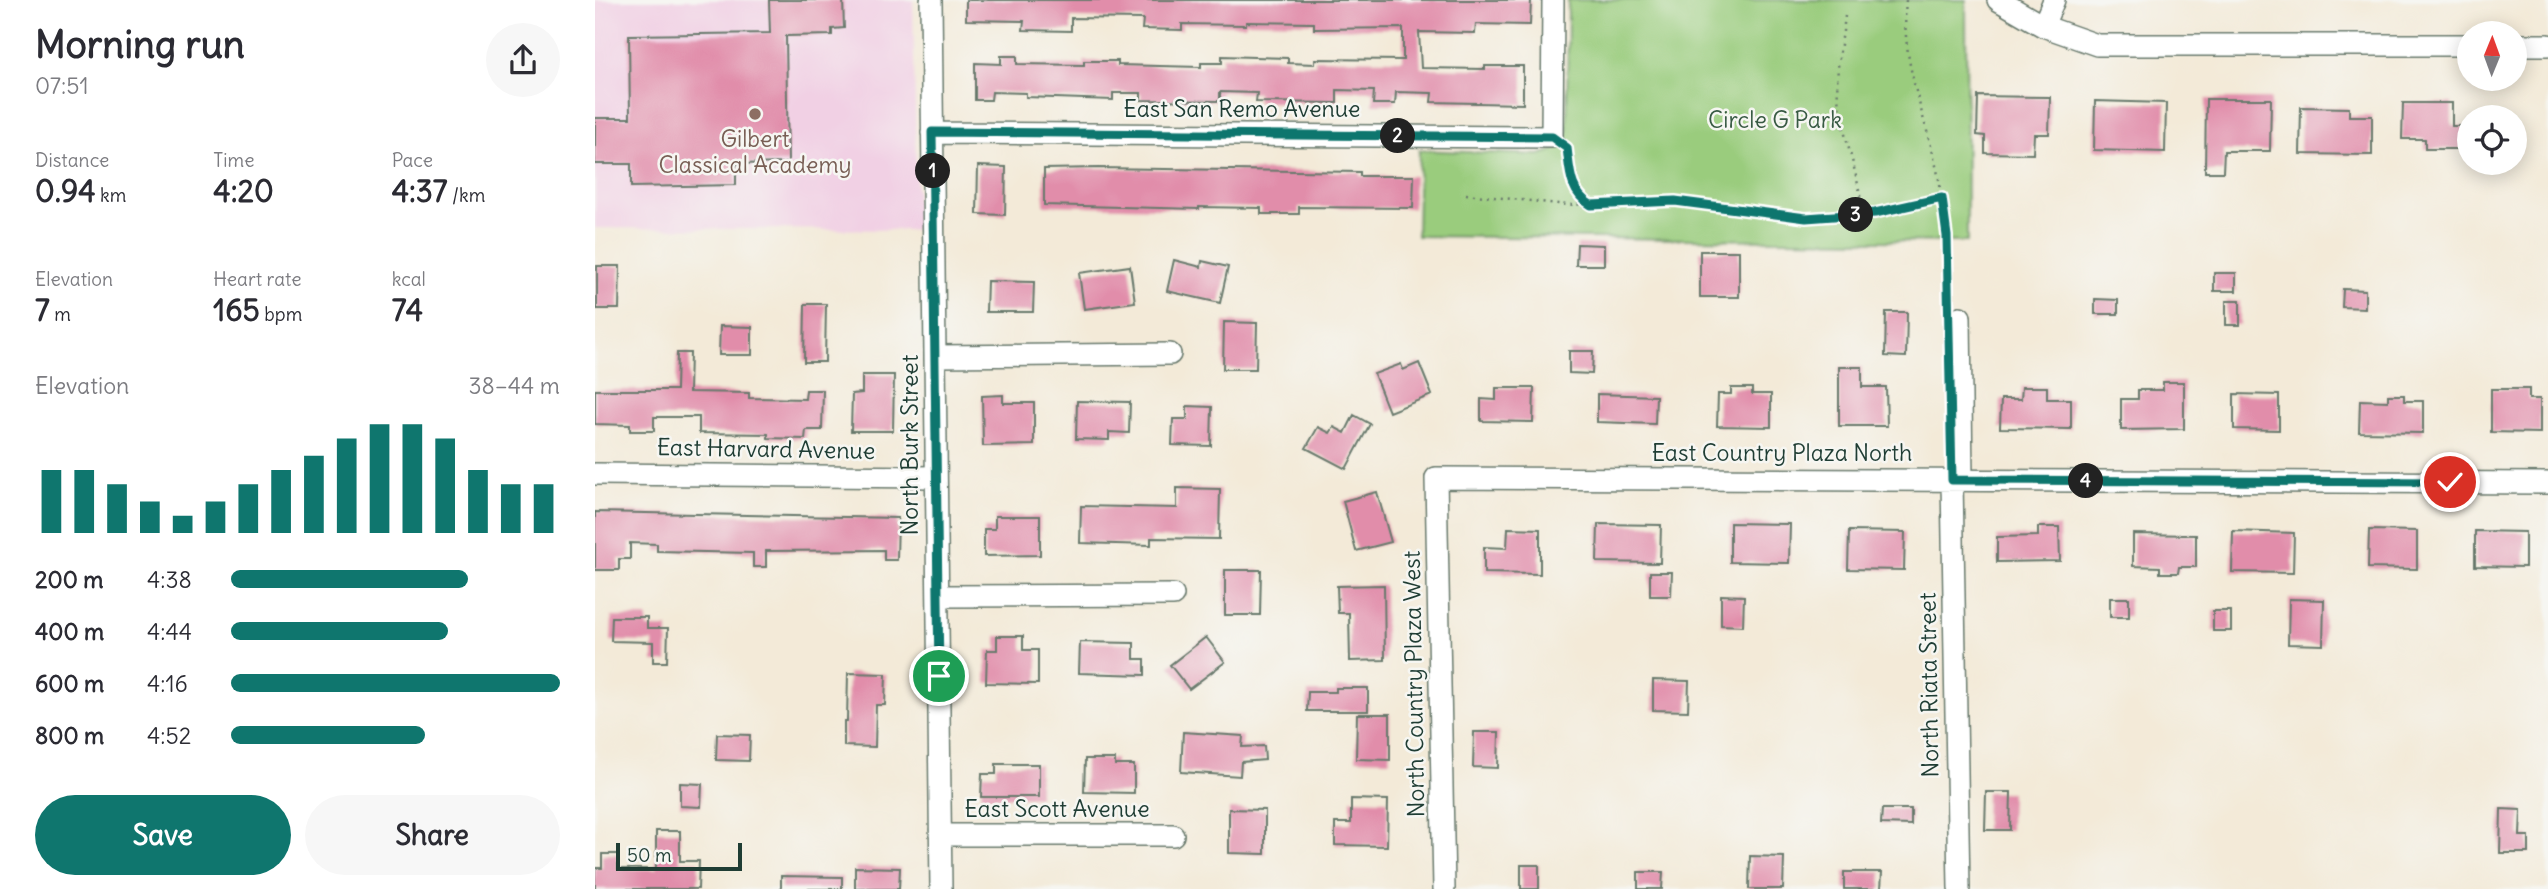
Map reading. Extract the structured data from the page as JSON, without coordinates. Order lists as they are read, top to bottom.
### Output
{
  "streets": {
    "street": [
      "East San Remo Avenue",
      "North Burk Street",
      "East Harvard Avenue",
      "East Country Plaza North",
      "North Country Plaza West",
      "North Riata Street",
      "East Scott Avenue"
    ]
  },
  "crossings": [
    ["East San Remo Avenue", "North Burk Street"],
    ["North Burk Street", "East Harvard Avenue"],
    ["North Burk Street", "East Scott Avenue"],
    ["East Country Plaza North", "North Country Plaza West"],
    ["East Country Plaza North", "North Riata Street"]
  ],
  "parks": ["Circle G Park"],
  "places": ["Gilbert Classical Academy"],
  "scale_bar": "50 m",
  "north": "top",
  "page": {
    "heading": ["Morning run", "07:51"],
    "pins": [
      "2",
      "1",
      "3",
      "4"
    ],
    "stats": [
      ["Distance", "0.94 km"],
      ["Time", "4:20"],
      ["Pace", "4:37 /km"],
      ["Elevation", "7 m"],
      ["Heart rate", "165 bpm"],
      ["kcal", "74"]
    ],
    "chart": ["Elevation", "38–44 m"],
    "list": [
      {
        "name": "200 m",
        "note": "4:38"
      },
      {
        "name": "400 m",
        "note": "4:44"
      },
      {
        "name": "600 m",
        "note": "4:16"
      },
      {
        "name": "800 m",
        "note": "4:52"
      }
    ],
    "buttons": ["Save", "Share"],
    "scale": "50 m"
  }
}
